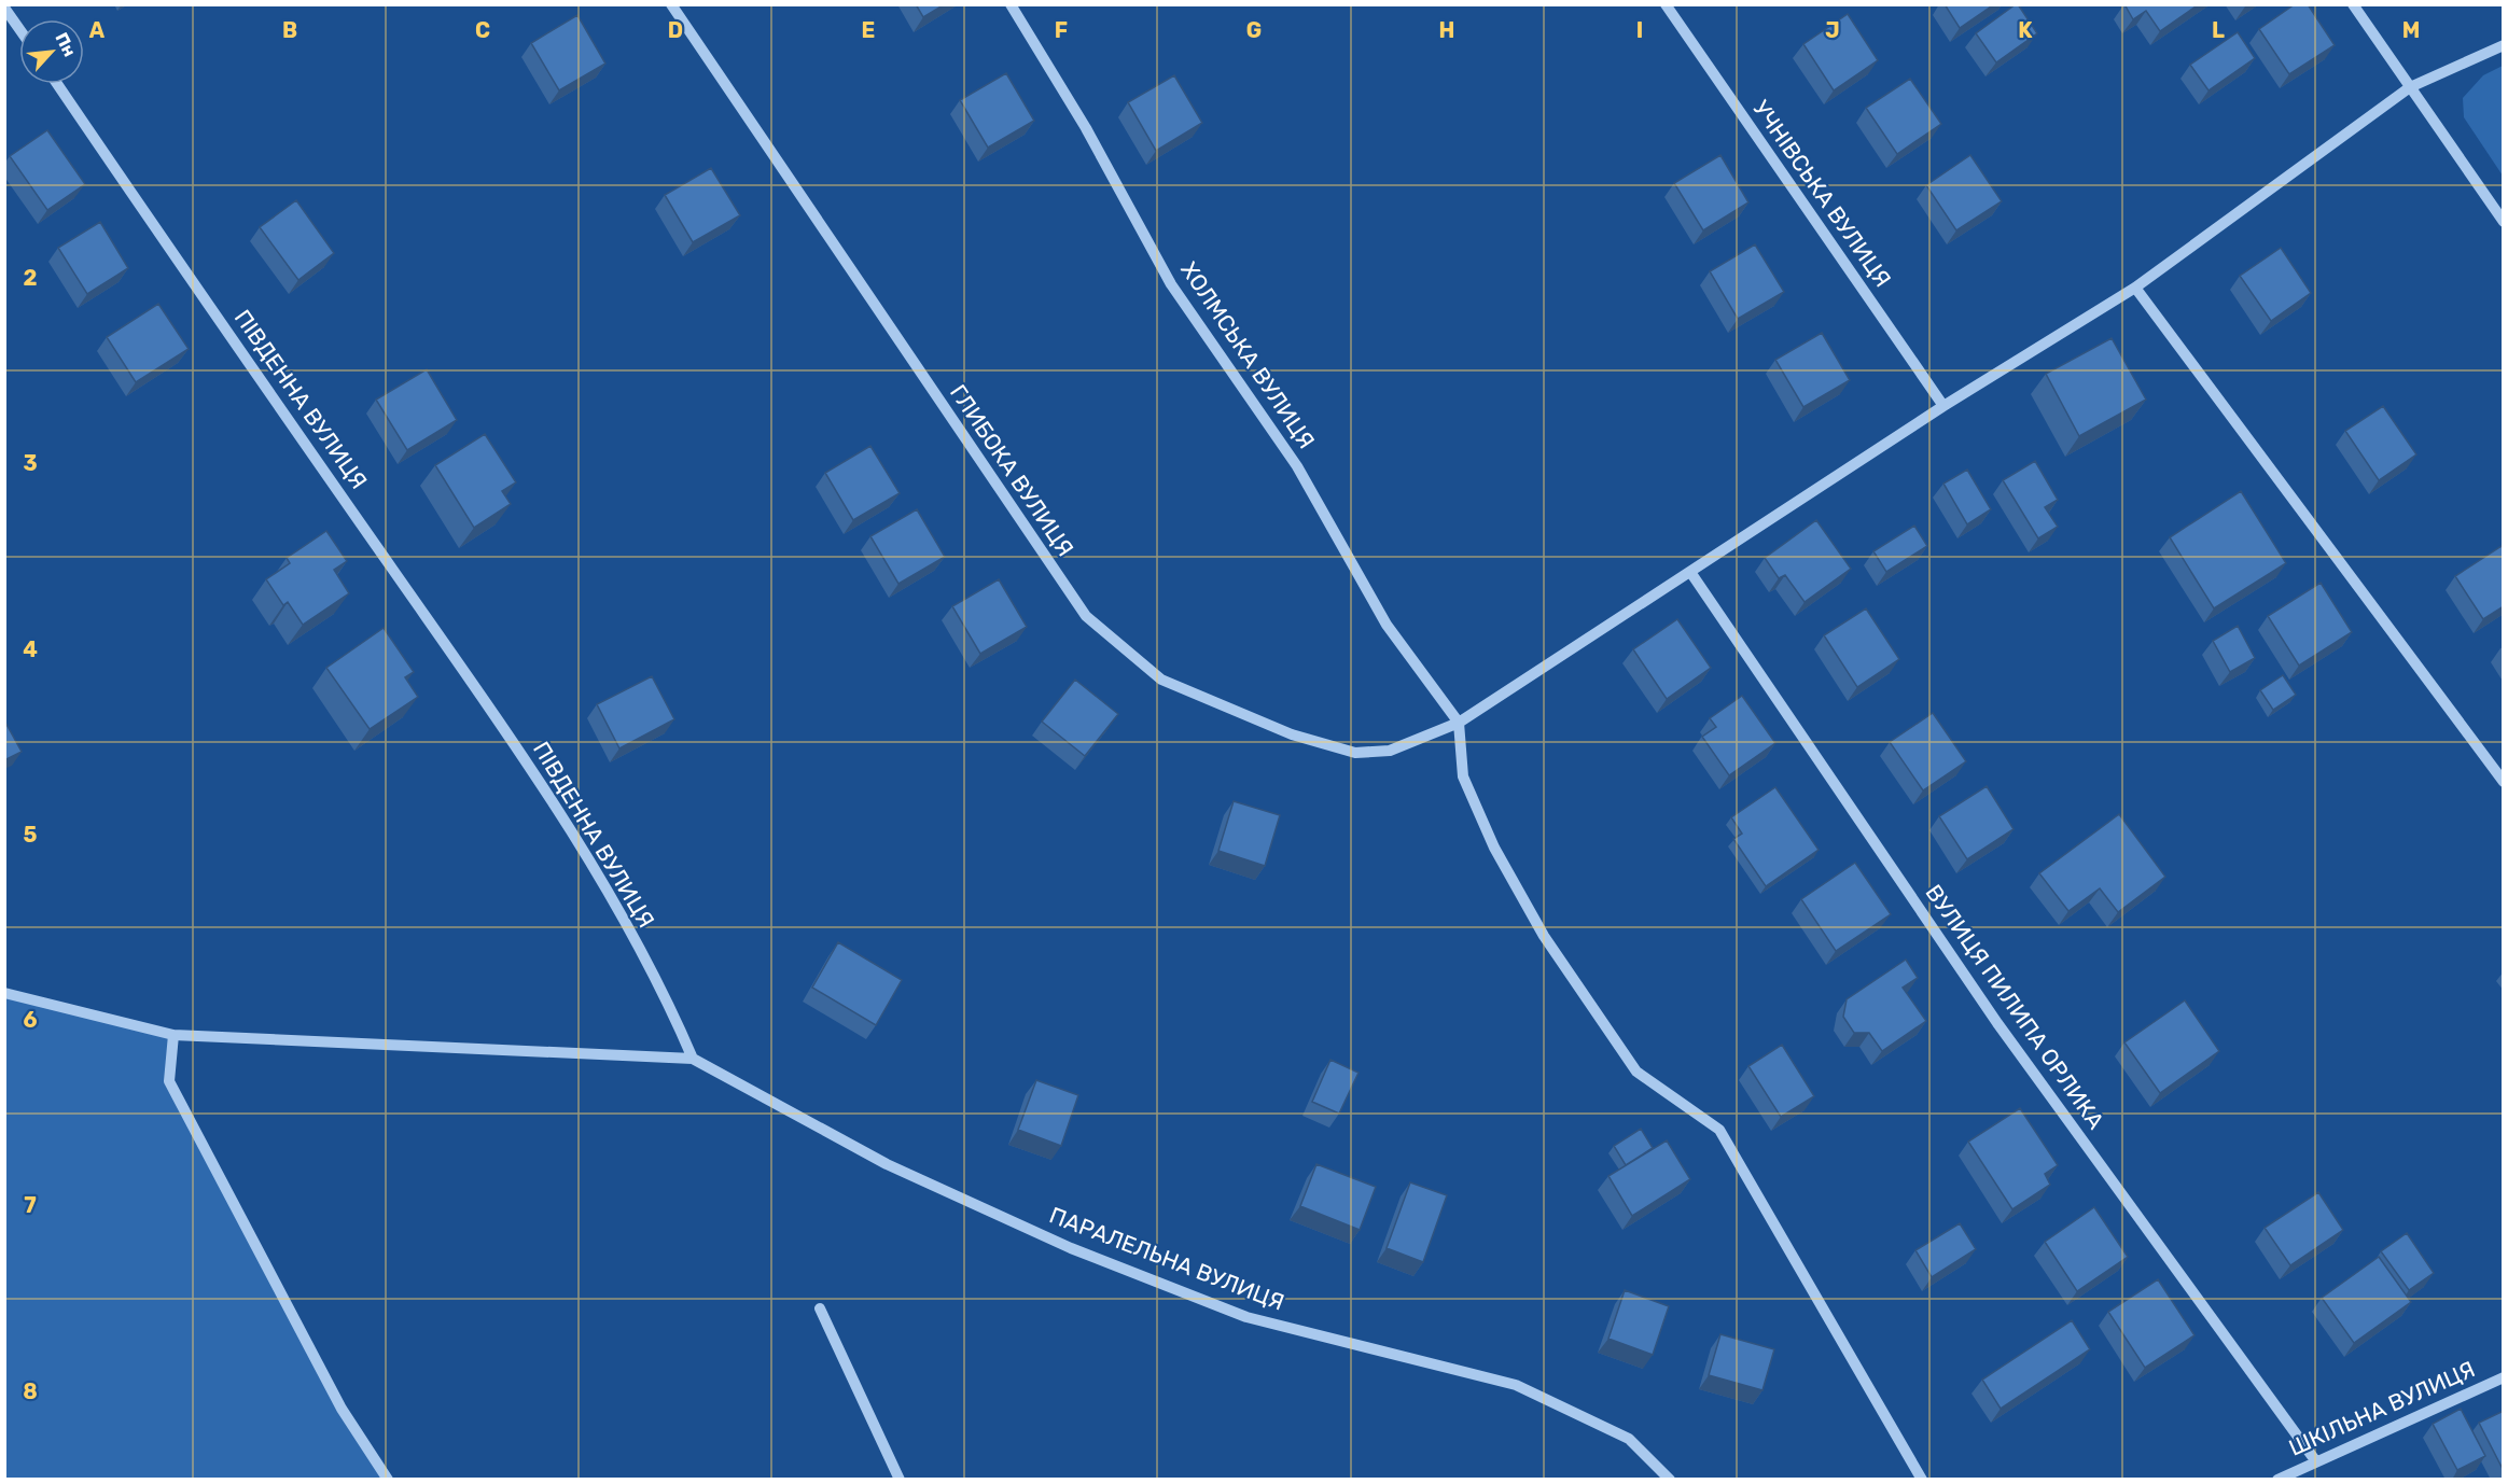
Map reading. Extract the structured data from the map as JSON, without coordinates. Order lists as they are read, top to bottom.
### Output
{
  "streets": {
    "street": [
      "УЧНІВСЬКА ВУЛИЦЯ",
      "ХОЛМСЬКА ВУЛИЦЯ",
      "ПІВДЕННА ВУЛИЦЯ",
      "ГЛИБОКА ВУЛИЦЯ",
      "ВУЛИЦЯ ПИЛИПА ОРЛИКА",
      "ПАРАЛЕЛЬНА ВУЛИЦЯ",
      "ШКІЛЬНА ВУЛИЦЯ"
    ]
  },
  "crossings": [
    ["УЧНІВСЬКА ВУЛИЦЯ", "ГЛИБОКА ВУЛИЦЯ"],
    ["ХОЛМСЬКА ВУЛИЦЯ", "ГЛИБОКА ВУЛИЦЯ"],
    ["ПІВДЕННА ВУЛИЦЯ", "ПАРАЛЕЛЬНА ВУЛИЦЯ"],
    ["ГЛИБОКА ВУЛИЦЯ", "ВУЛИЦЯ ПИЛИПА ОРЛИКА"],
    ["ВУЛИЦЯ ПИЛИПА ОРЛИКА", "ШКІЛЬНА ВУЛИЦЯ"]
  ],
  "north": "top right",
  "grid": {
    "columns": [
      "A",
      "B",
      "C",
      "D",
      "E",
      "F",
      "G",
      "H",
      "I",
      "J",
      "K",
      "L",
      "M"
    ],
    "rows": [
      "2",
      "3",
      "4",
      "5",
      "6",
      "7",
      "8"
    ]
  }
}
